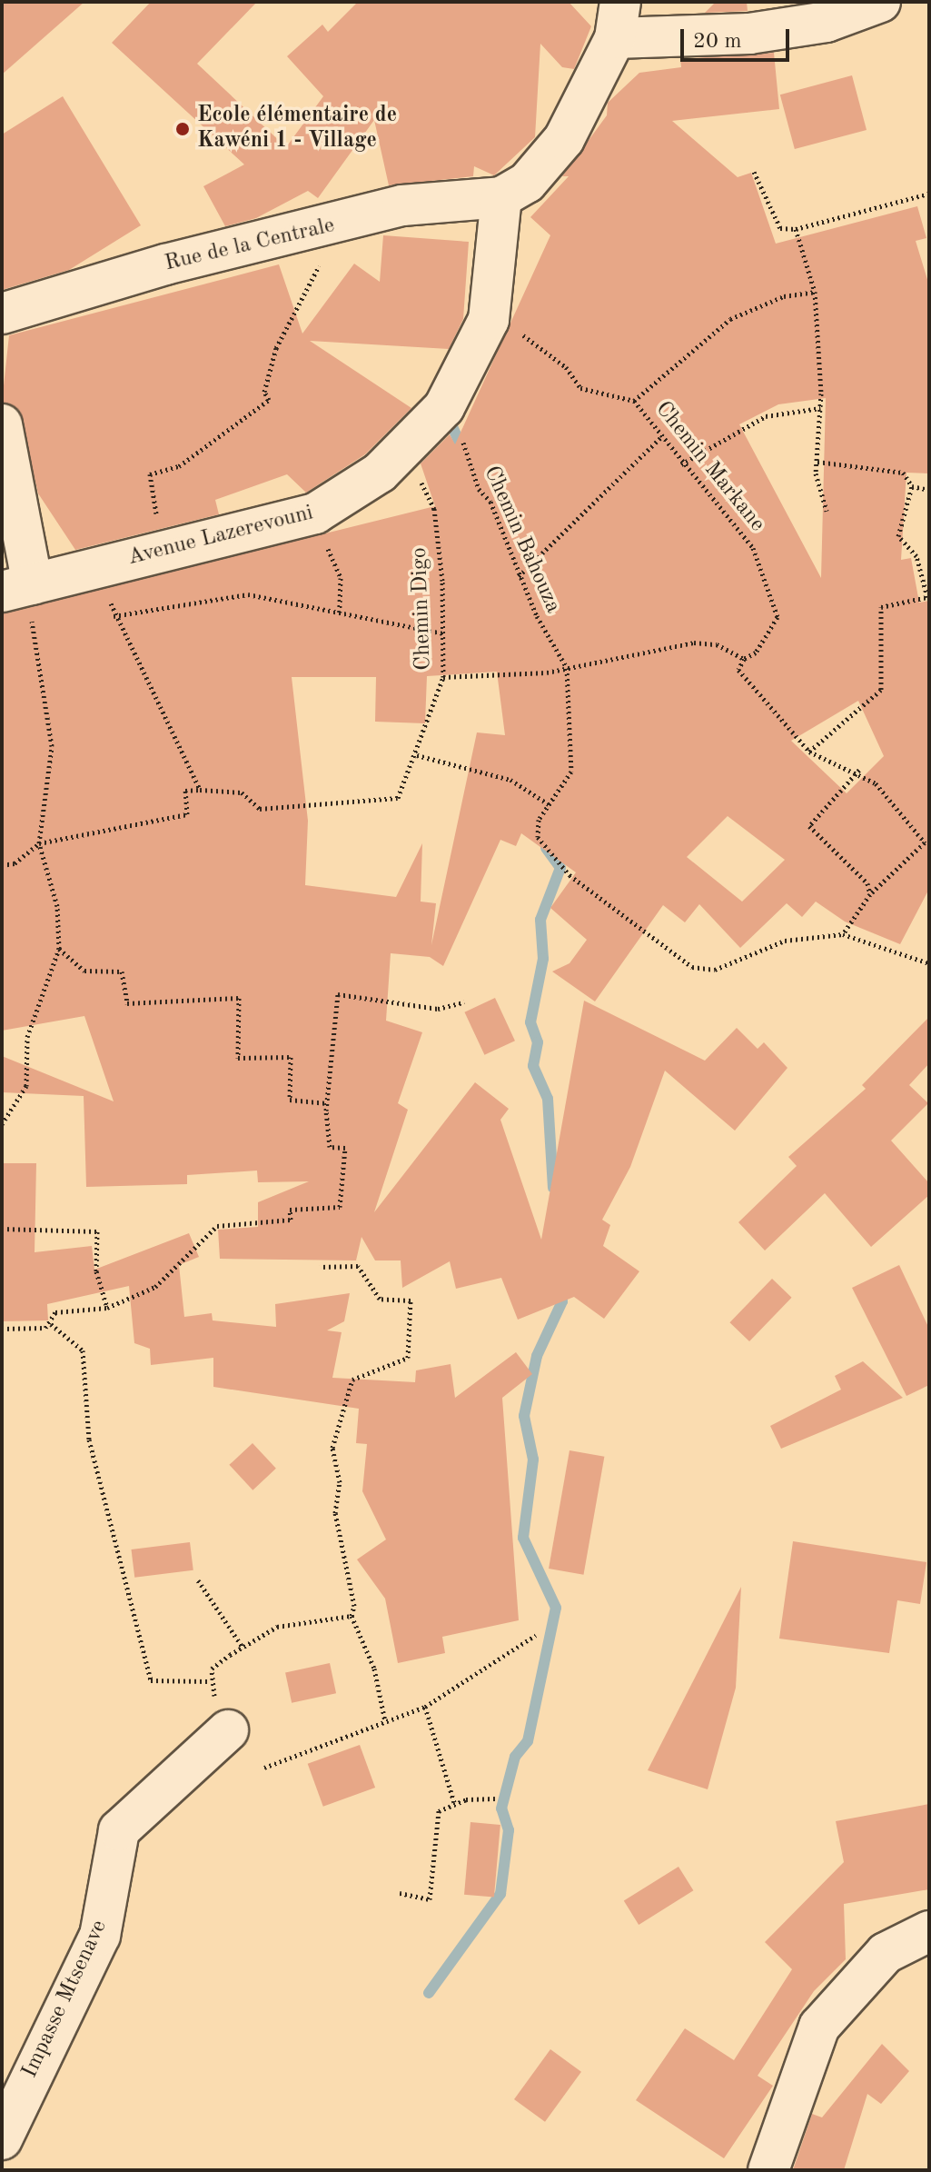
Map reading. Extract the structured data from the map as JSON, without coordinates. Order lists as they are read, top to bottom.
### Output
{
  "streets": {
    "street": ["Rue de la Centrale", "Avenue Lazerevouni", "Impasse Mtsenave"],
    "path": ["Chemin Markane", "Chemin Bahouza", "Chemin Digo"]
  },
  "crossings": [
    ["Rue de la Centrale", "Avenue Lazerevouni"],
    ["Chemin Markane", "Avenue Lazerevouni"],
    ["Avenue Lazerevouni", "Chemin Bahouza"],
    ["Avenue Lazerevouni", "Chemin Digo"]
  ],
  "places": ["Ecole élémentaire de Kawéni 1 - Village"],
  "scale_bar": "20 m"
}
